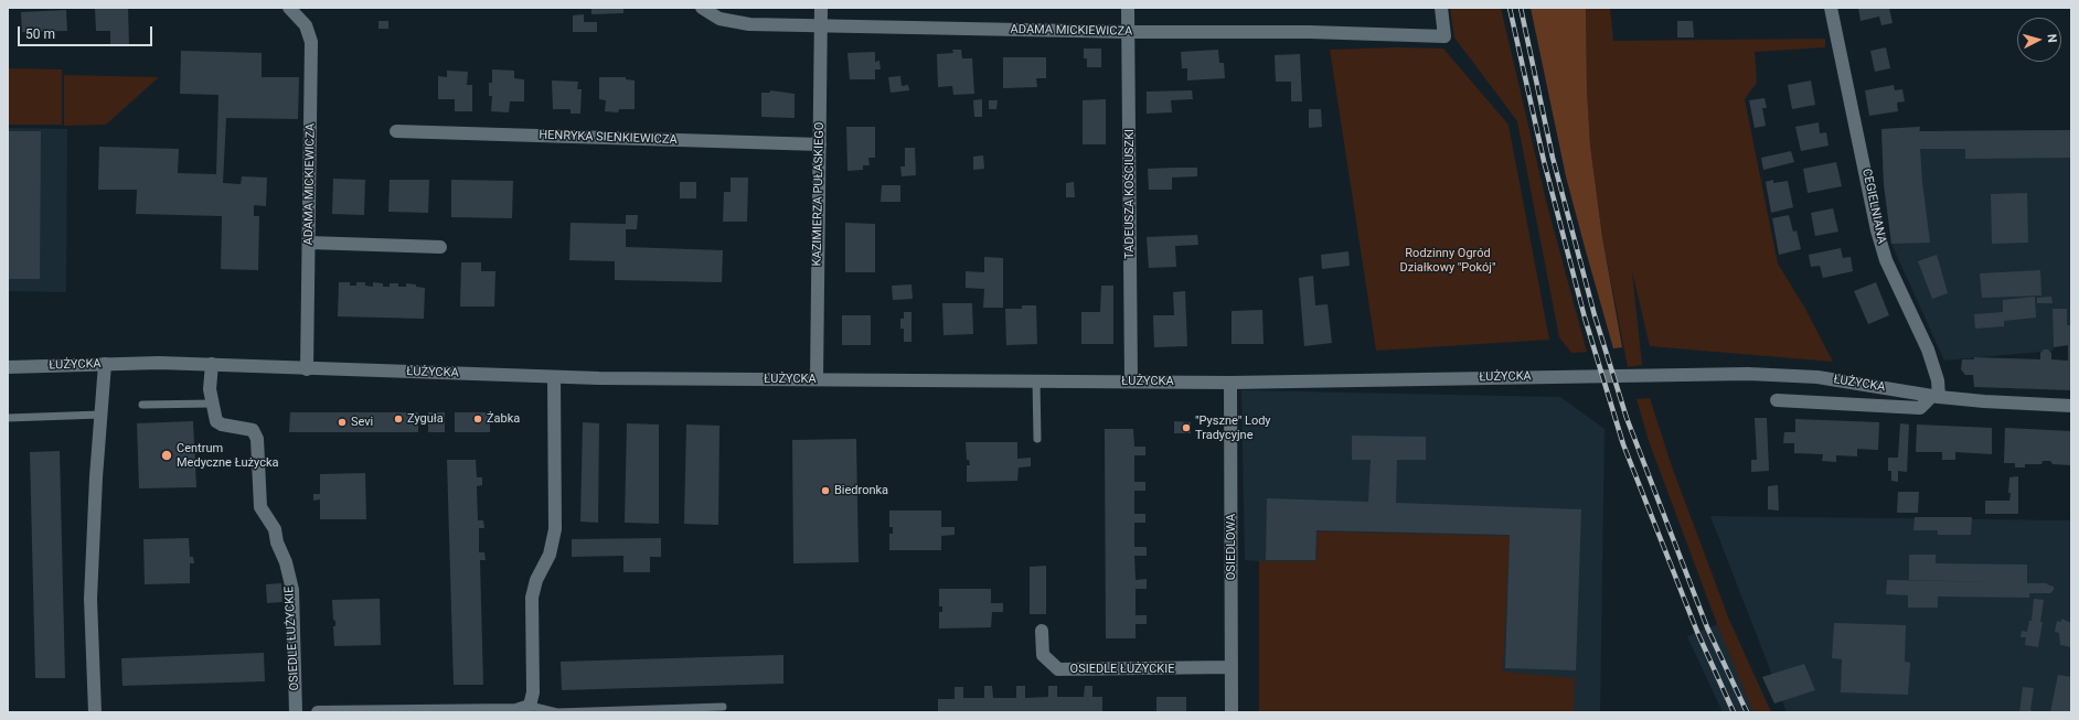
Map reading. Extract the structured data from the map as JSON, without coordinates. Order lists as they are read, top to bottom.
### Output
{
  "streets": {
    "street": [
      "ADAMA MICKIEWICZA",
      "HENRYKA SIENKIEWICZA",
      "KAZIMIERZA PUŁASKIEGO",
      "TADEUSZA KOŚCIUSZKI",
      "CEGIELNIANA",
      "ŁUŻYCKA",
      "OSIEDLOWA",
      "OSIEDLE ŁUŻYCKIE"
    ]
  },
  "crossings": [
    ["ADAMA MICKIEWICZA", "KAZIMIERZA PUŁASKIEGO"],
    ["ADAMA MICKIEWICZA", "TADEUSZA KOŚCIUSZKI"],
    ["ADAMA MICKIEWICZA", "ŁUŻYCKA"],
    ["HENRYKA SIENKIEWICZA", "KAZIMIERZA PUŁASKIEGO"],
    ["KAZIMIERZA PUŁASKIEGO", "ŁUŻYCKA"],
    ["TADEUSZA KOŚCIUSZKI", "ŁUŻYCKA"],
    ["CEGIELNIANA", "ŁUŻYCKA"],
    ["ŁUŻYCKA", "OSIEDLOWA"],
    ["ŁUŻYCKA", "OSIEDLE ŁUŻYCKIE"],
    ["OSIEDLOWA", "OSIEDLE ŁUŻYCKIE"]
  ],
  "parks": ["Rodzinny Ogród Działkowy \"Pokój\""],
  "places": [
    "Zyguła",
    "Żabka",
    "Sevi",
    "\"Pyszne\" Lody Tradycyjne",
    "Centrum Medyczne Łużycka",
    "Biedronka"
  ],
  "scale_bar": "50 m",
  "north": "right"
}
